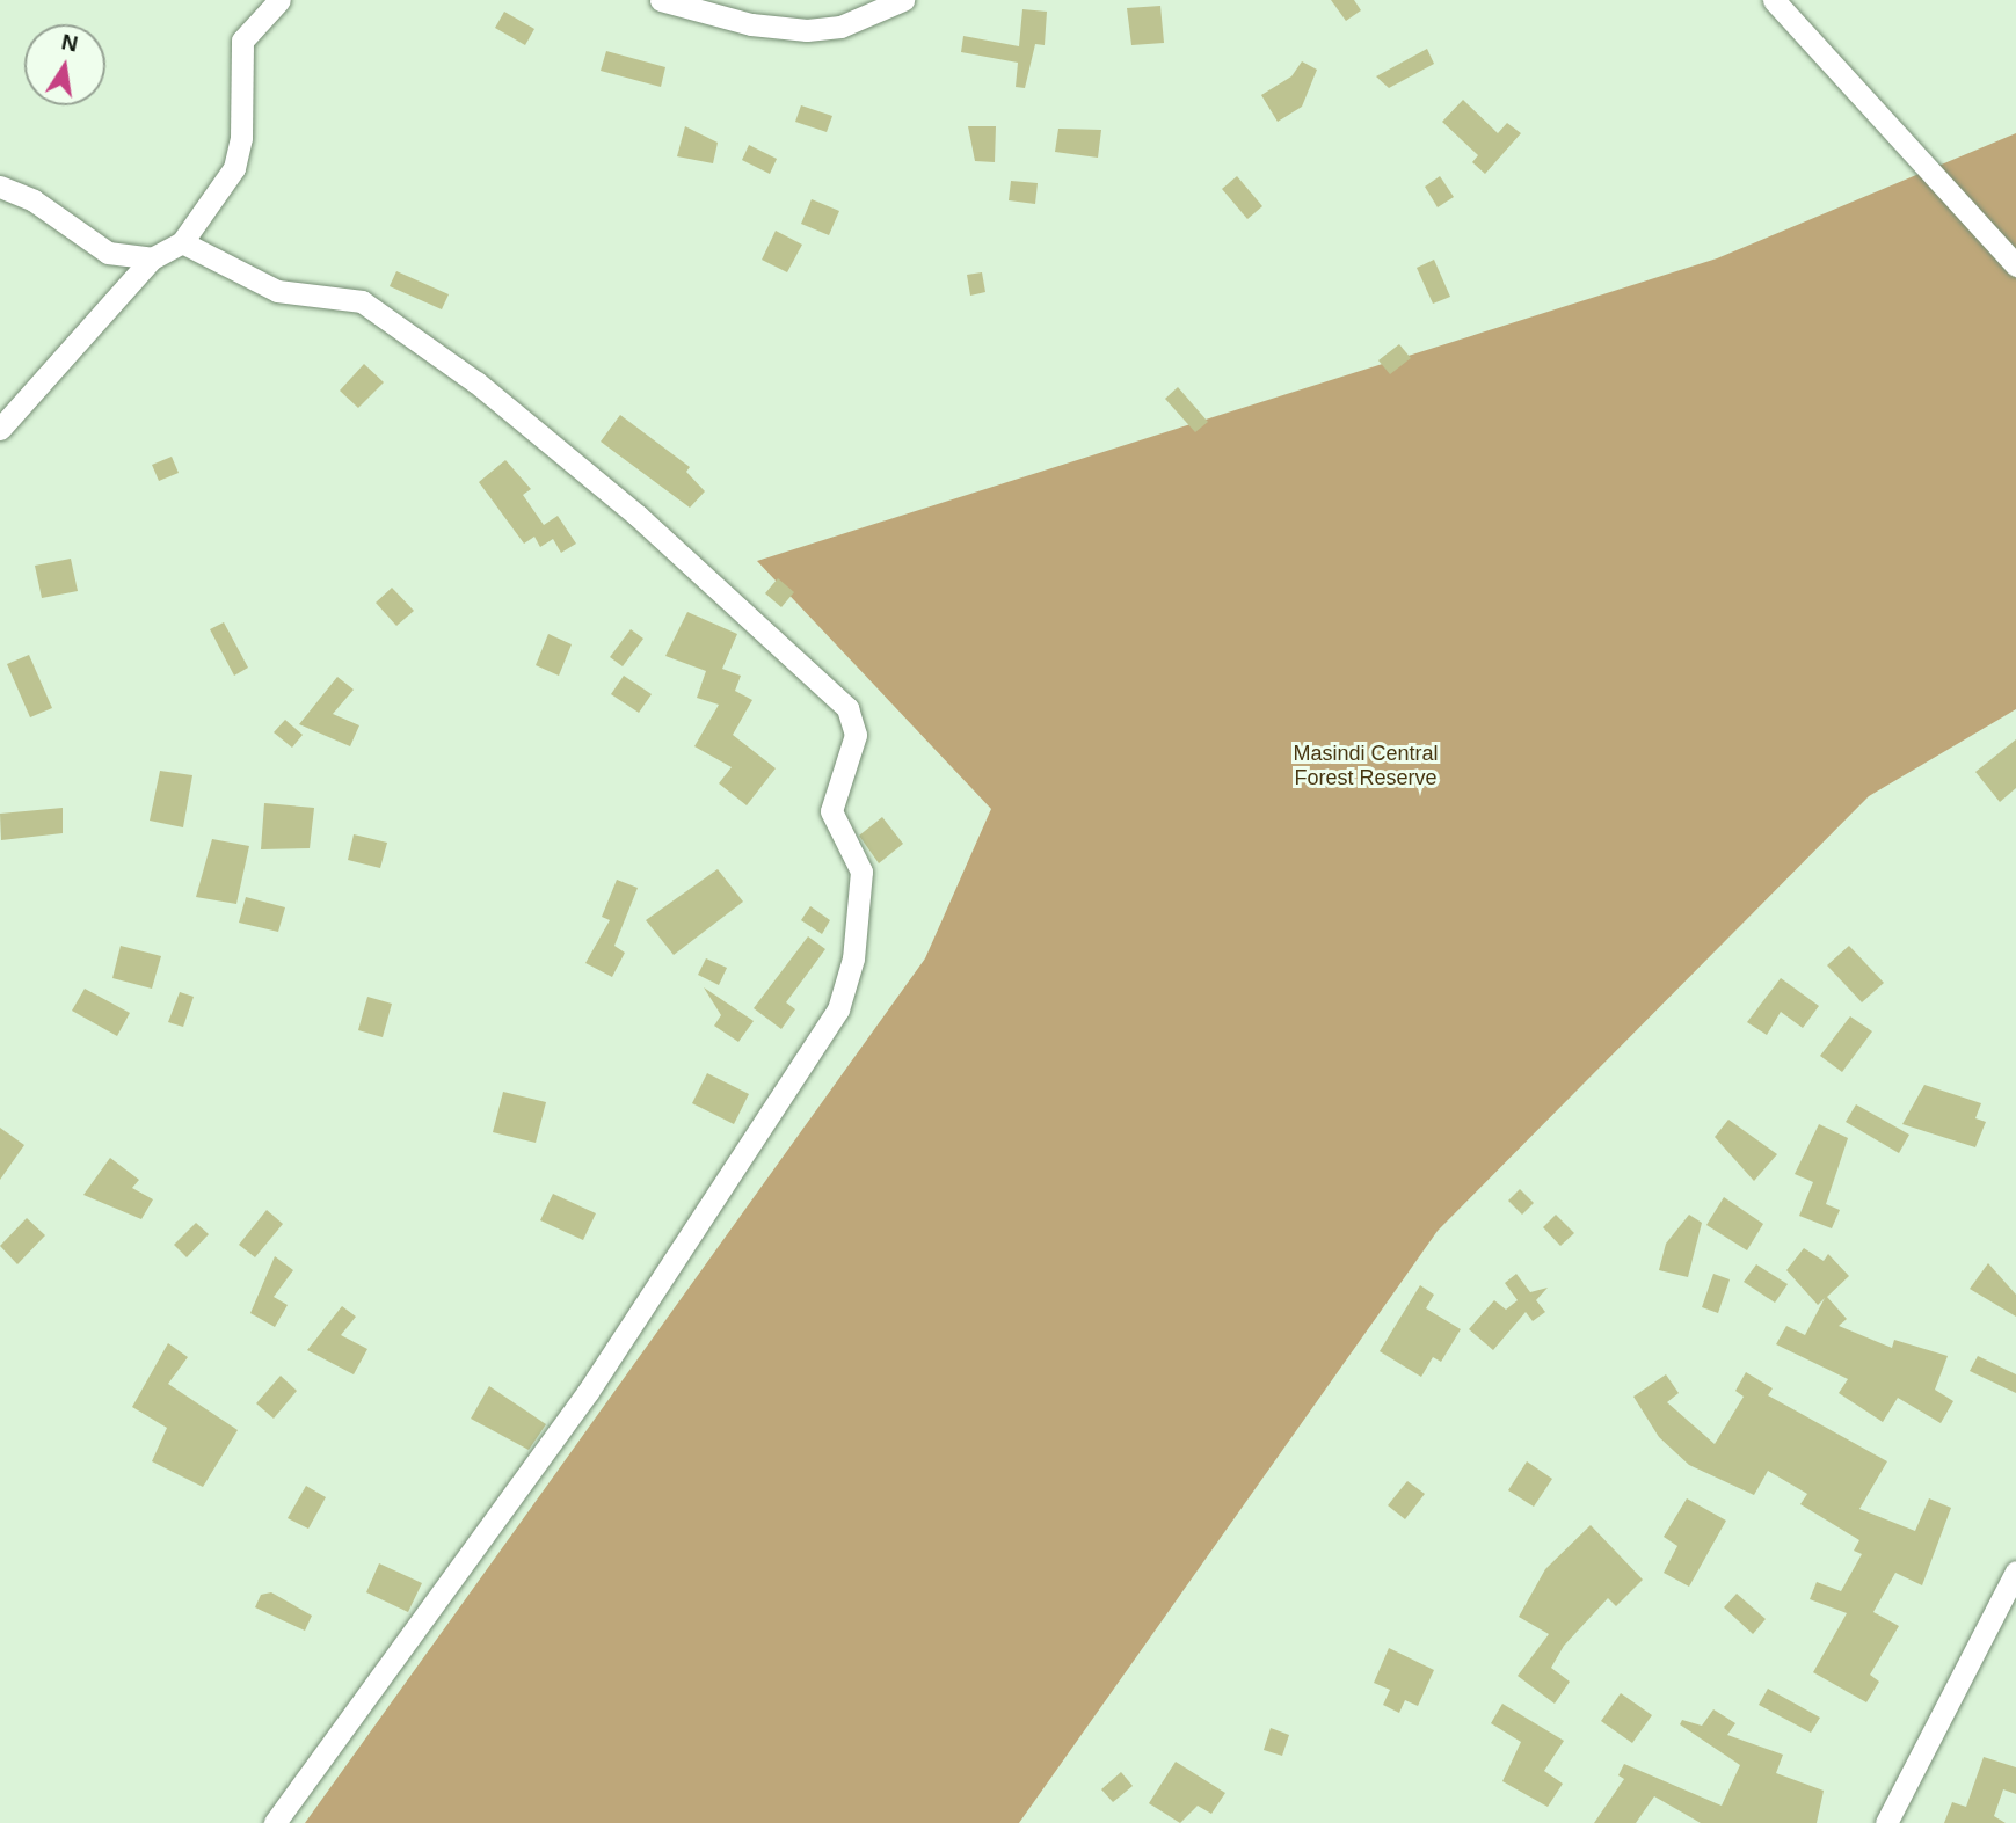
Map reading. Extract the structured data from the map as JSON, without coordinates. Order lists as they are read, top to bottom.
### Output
{
  "parks": ["Masindi Central Forest Reserve"],
  "north": "top"
}
